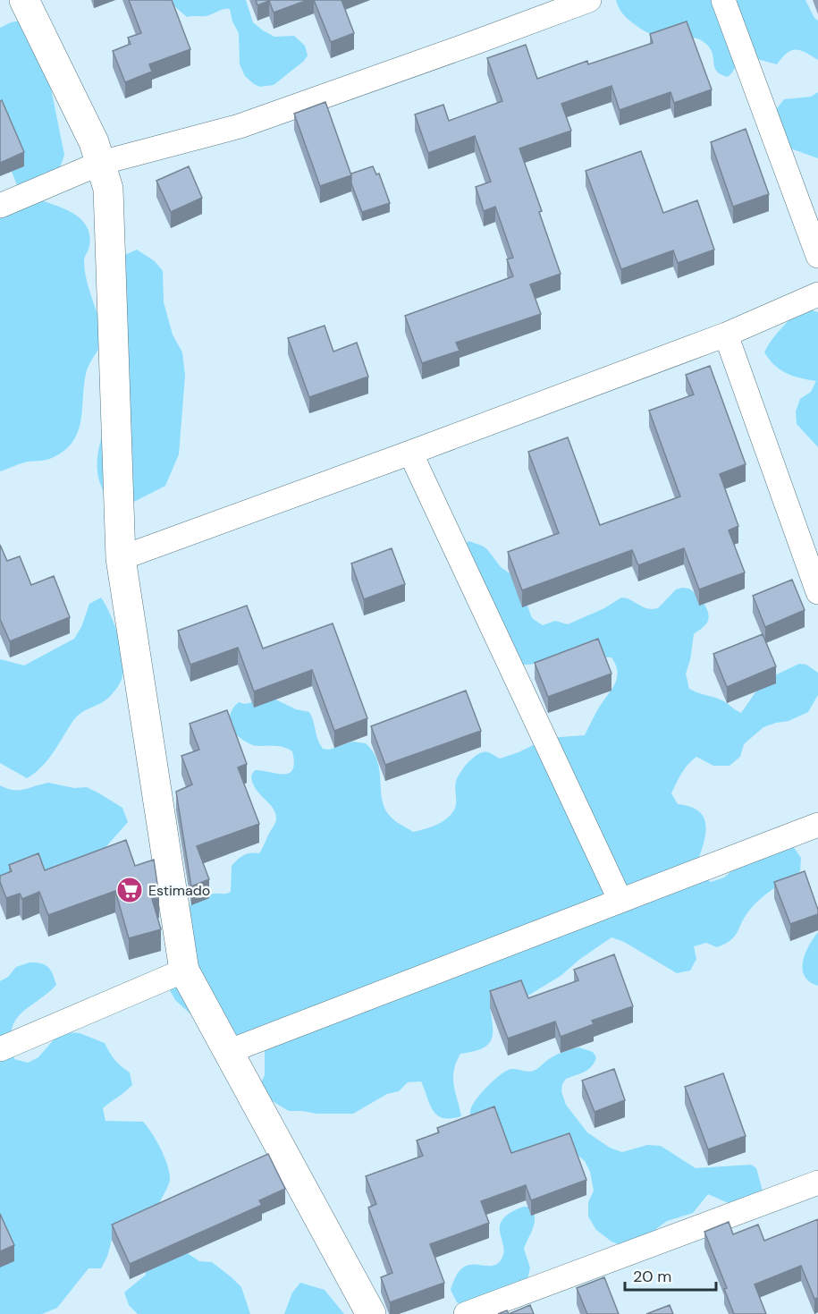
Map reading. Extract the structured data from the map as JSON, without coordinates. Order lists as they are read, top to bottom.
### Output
{
  "places": {
    "supermarket": ["Estimado"]
  },
  "scale_bar": "20 m"
}
